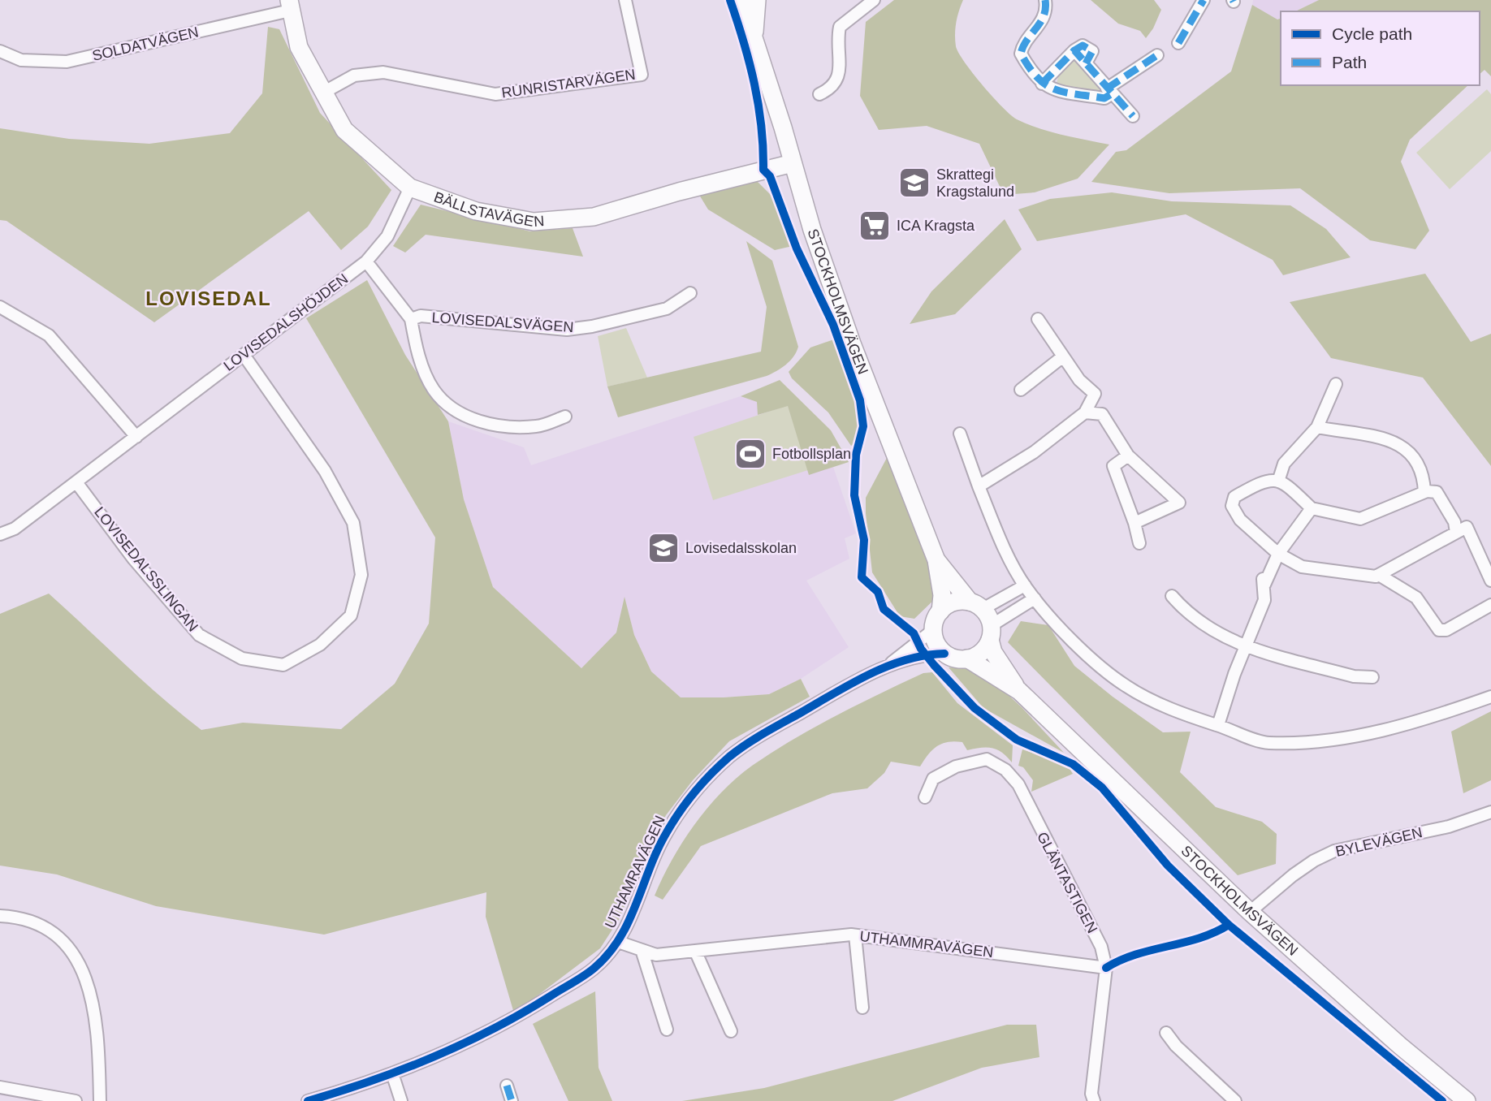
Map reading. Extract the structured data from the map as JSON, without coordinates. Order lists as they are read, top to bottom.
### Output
{
  "streets": {
    "main road": ["BÄLLSTAVÄGEN", "STOCKHOLMSVÄGEN"],
    "street": [
      "SOLDATVÄGEN",
      "RUNRISTARVÄGEN",
      "LOVISEDALSHÖJDEN",
      "LOVISEDALSVÄGEN",
      "LOVISEDALSSLINGAN",
      "BYLEVÄGEN",
      "UTHAMRAVÄGEN",
      "GLÄNTASTIGEN",
      "UTHAMMRAVÄGEN"
    ]
  },
  "crossings": [
    ["SOLDATVÄGEN", "BÄLLSTAVÄGEN"],
    ["RUNRISTARVÄGEN", "BÄLLSTAVÄGEN"],
    ["BÄLLSTAVÄGEN", "STOCKHOLMSVÄGEN"],
    ["BÄLLSTAVÄGEN", "LOVISEDALSHÖJDEN"],
    ["STOCKHOLMSVÄGEN", "BYLEVÄGEN"],
    ["STOCKHOLMSVÄGEN", "UTHAMRAVÄGEN"],
    ["LOVISEDALSHÖJDEN", "LOVISEDALSVÄGEN"],
    ["LOVISEDALSHÖJDEN", "LOVISEDALSSLINGAN"],
    ["UTHAMRAVÄGEN", "UTHAMMRAVÄGEN"],
    ["GLÄNTASTIGEN", "UTHAMMRAVÄGEN"]
  ],
  "districts": ["LOVISEDAL"],
  "places": {
    "school or university": ["Skrattegi Kragstalund", "Lovisedalsskolan"],
    "supermarket": ["ICA Kragsta"],
    "sports": ["Fotbollsplan"]
  },
  "legend": ["Cycle path", "Path"]
}
